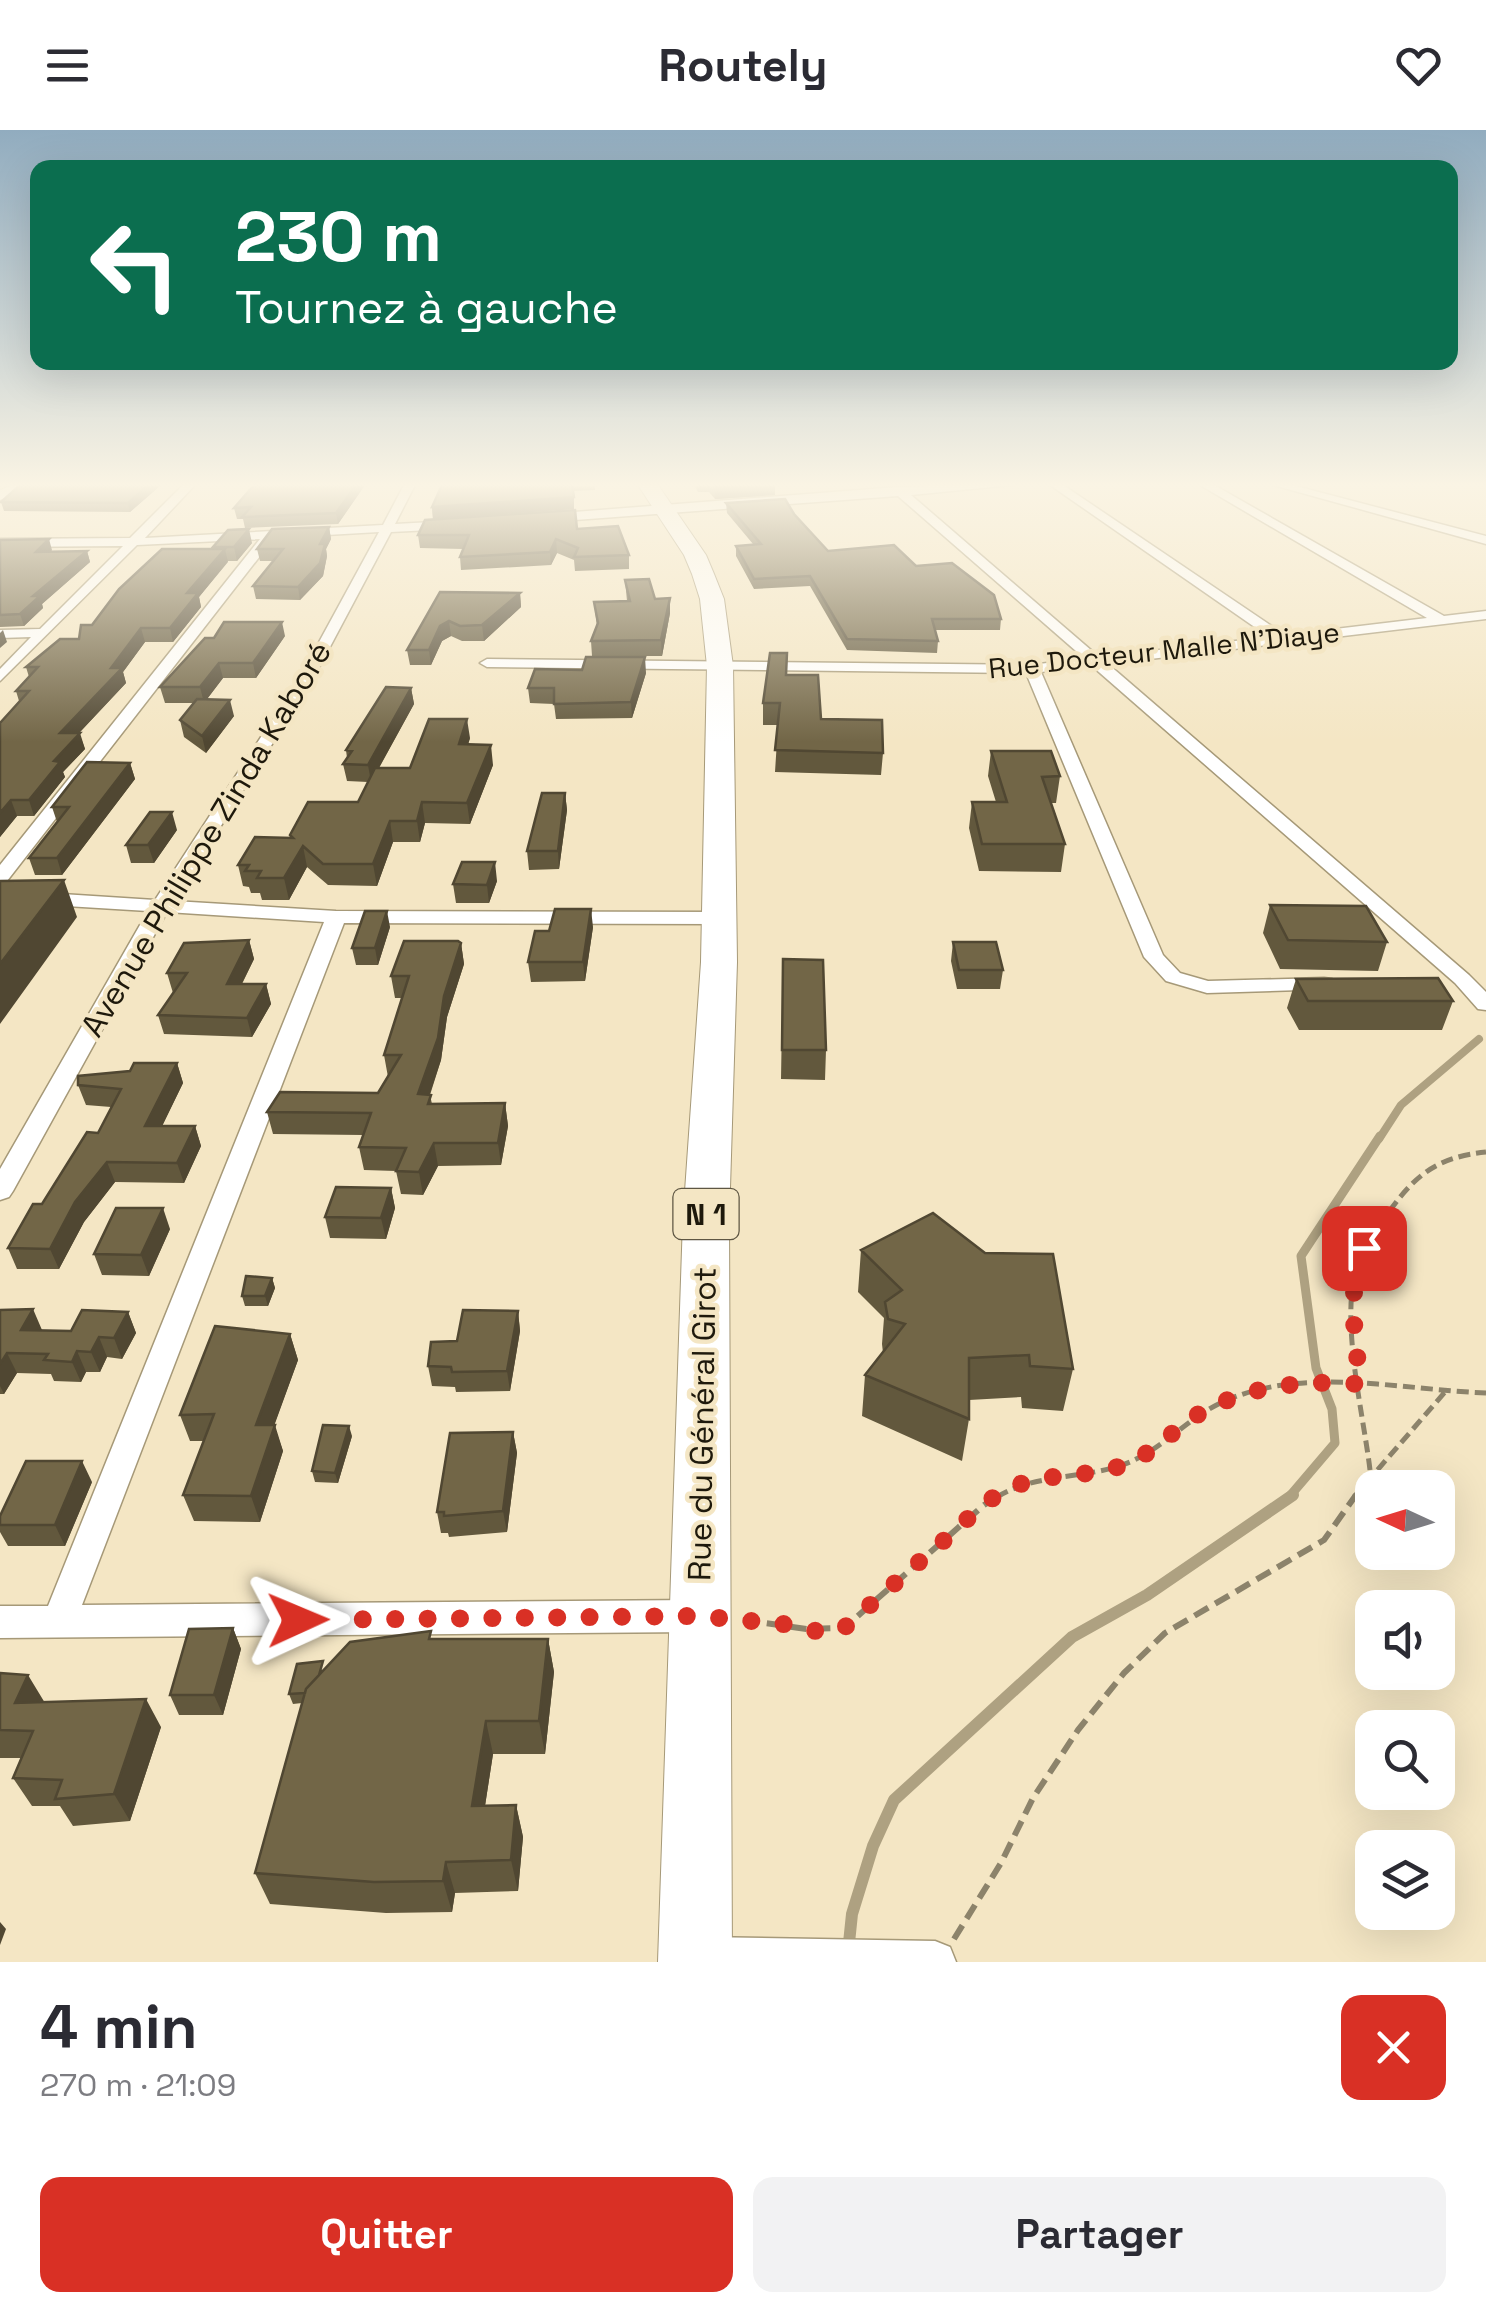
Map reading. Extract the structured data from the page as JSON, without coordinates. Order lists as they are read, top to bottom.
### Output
{
  "streets": {
    "highway": ["N 1", "Rue du Général Girot"],
    "street": ["Rue Docteur Malle N'Diaye", "Avenue Philippe Zinda Kaboré"]
  },
  "crossings": [
    ["Rue Docteur Malle N'Diaye", "Rue du Général Girot"]
  ],
  "north": "left",
  "page": {
    "header": "Routely",
    "turn": ["230 m", "Tournez à gauche"],
    "heading": ["4 min", "270 m · 21:09"],
    "buttons": ["Quitter", "Partager"]
  }
}
